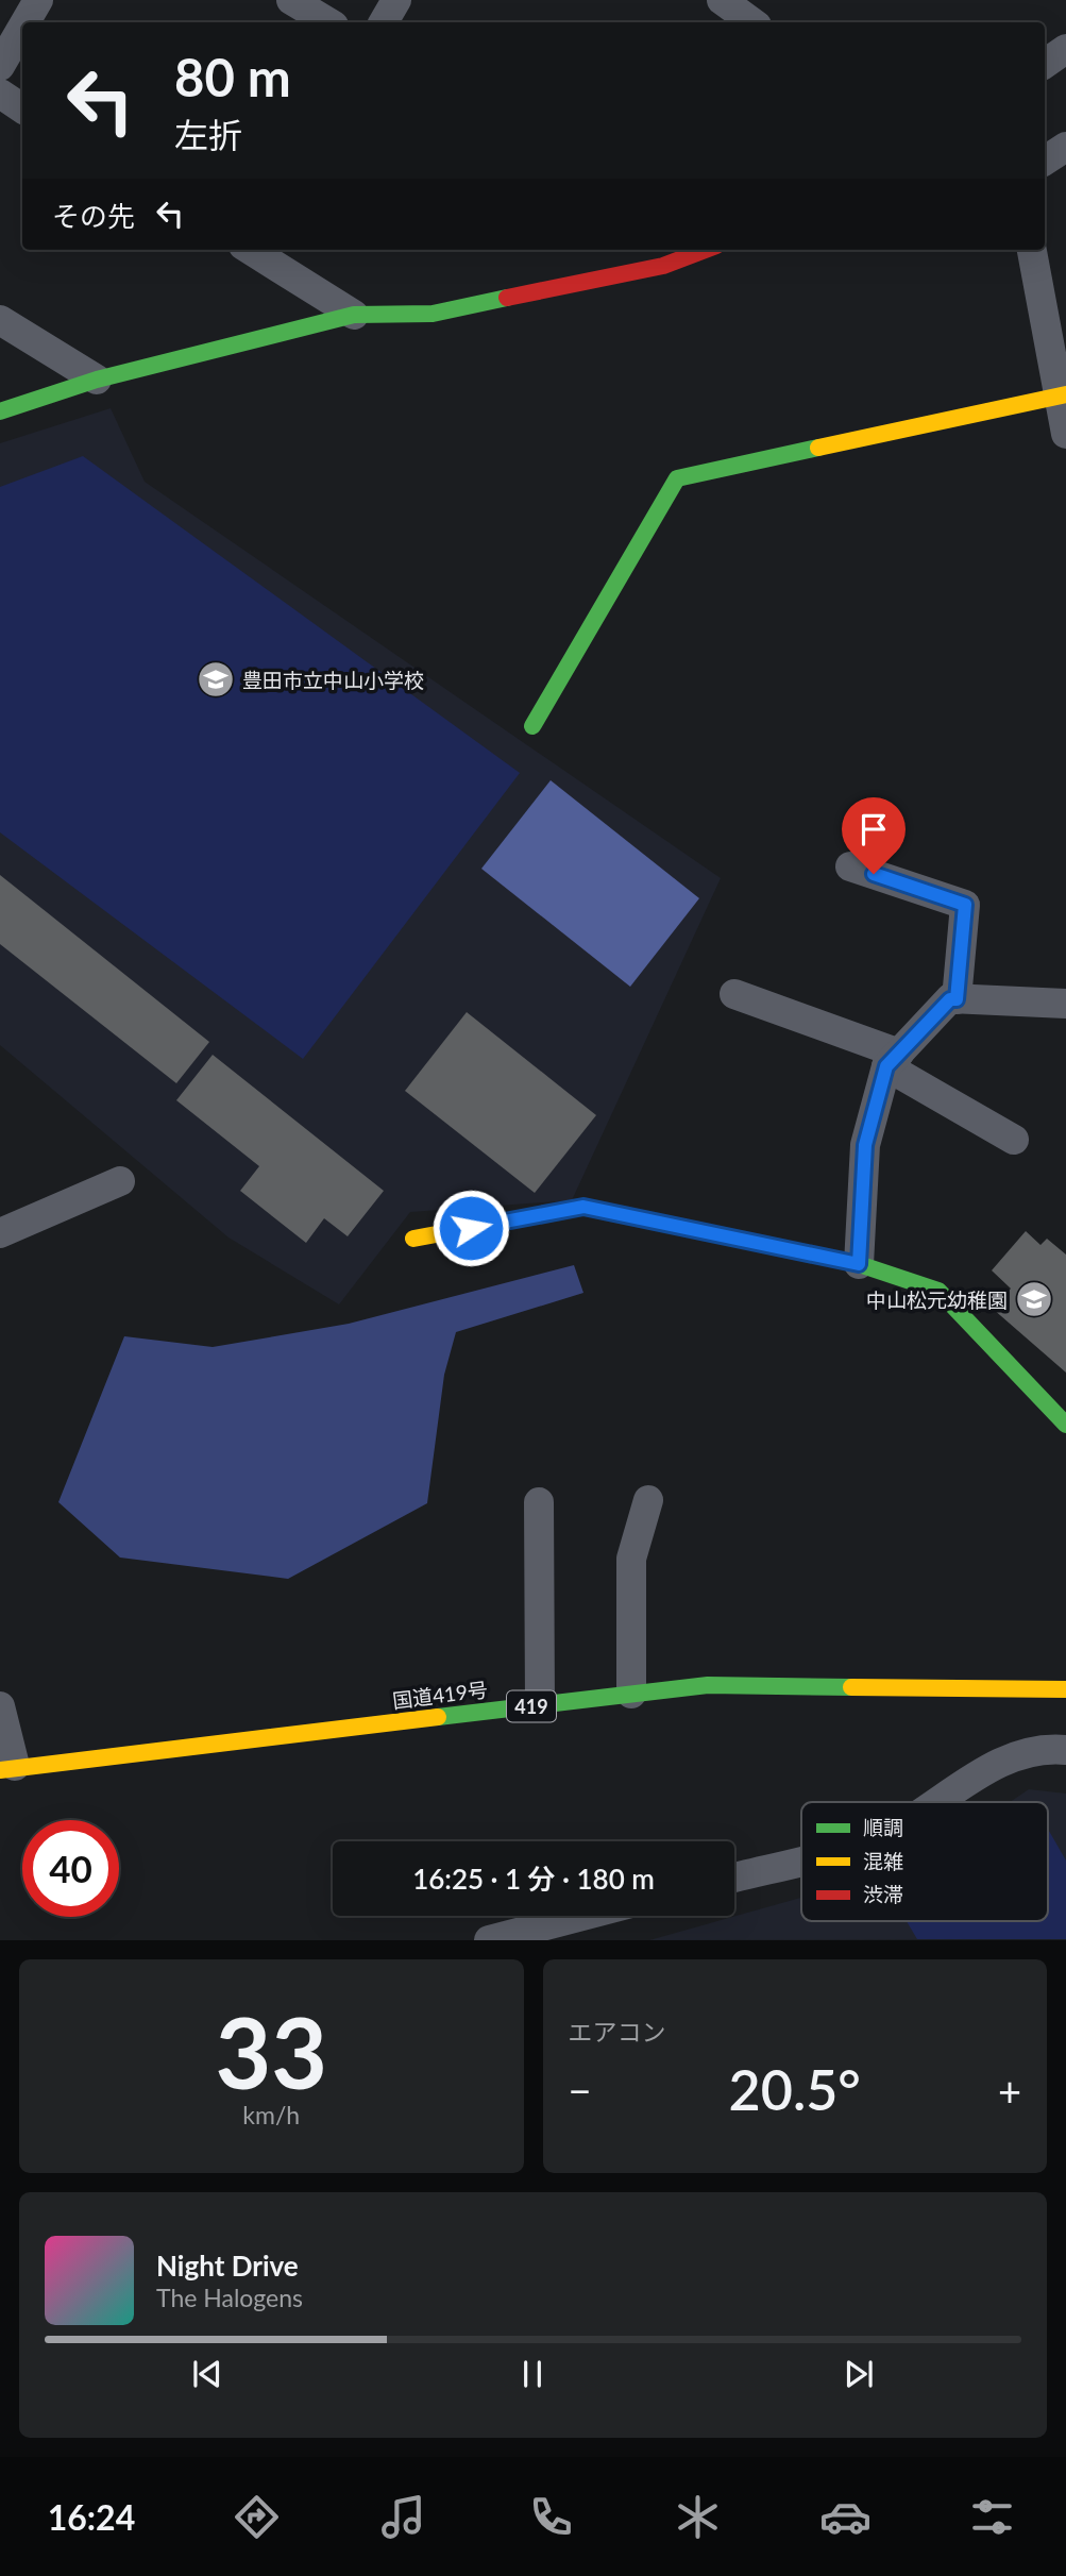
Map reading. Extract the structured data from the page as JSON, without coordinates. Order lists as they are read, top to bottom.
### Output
{
  "streets": {
    "main road": ["国道419号", "419"]
  },
  "places": {
    "school or university": ["豊田市立中山小学校", "中山松元幼稚園"]
  },
  "legend": ["順調", "混雑", "渋滞"],
  "page": {
    "turn": ["80 m", "左折"],
    "then": "その先",
    "limit": "40",
    "trip": "16:25 · 1 分 · 180 m",
    "tile": [
      ["33", "km/h"],
      "エアコン"
    ],
    "heat": ["−", "20.5°", "+"],
    "song": ["Night Drive", "The Halogens"],
    "tabs": "16:24"
  }
}
